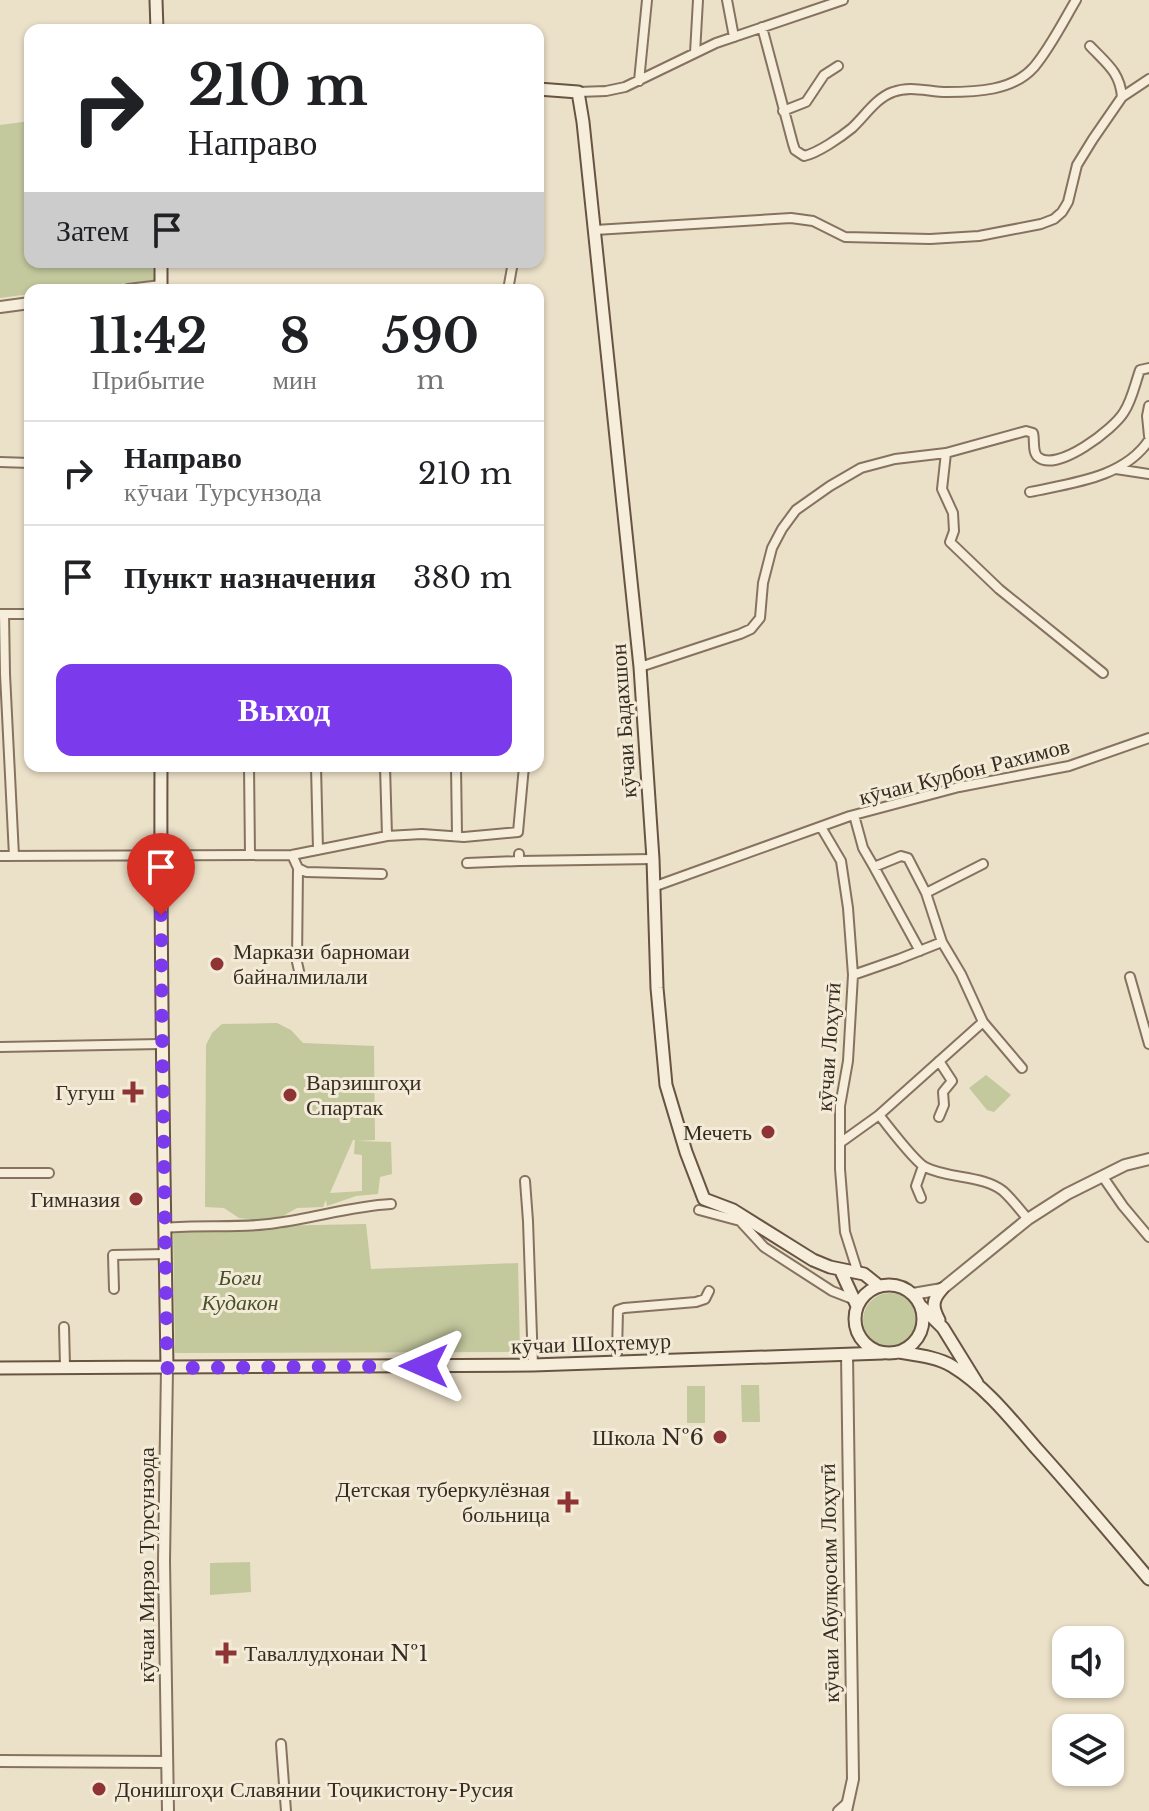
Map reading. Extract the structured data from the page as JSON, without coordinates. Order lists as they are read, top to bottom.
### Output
{
  "streets": {
    "main road": ["кӯчаи Бадахшон", "кӯчаи Шоҳтемур"],
    "street": [
      "кӯчаи Курбон Рахимов",
      "кӯчаи Лоҳутӣ",
      "кӯчаи Мирзо Турсунзода",
      "кӯчаи Абулқосим Лоҳутӣ"
    ]
  },
  "crossings": [
    ["кӯчаи Бадахшон", "кӯчаи Курбон Рахимов"],
    ["кӯчаи Бадахшон", "кӯчаи Лоҳутӣ"],
    ["кӯчаи Бадахшон", "кӯчаи Шоҳтемур"],
    ["кӯчаи Курбон Рахимов", "кӯчаи Лоҳутӣ"],
    ["кӯчаи Шоҳтемур", "кӯчаи Мирзо Турсунзода"],
    ["кӯчаи Шоҳтемур", "кӯчаи Абулқосим Лоҳутӣ"]
  ],
  "parks": ["Боғи Кудакон"],
  "places": {
    "other": [
      "Маркази барномаи байналмилали",
      "Варзишгоҳи Спартак",
      "Мечеть",
      "Гимназия",
      "Школа №6",
      "Донишгоҳи Славянии Тоҷикистону-Русия"
    ],
    "health": ["Гугуш", "Детская туберкулёзная больница", "Таваллудхонаи №1"]
  },
  "page": {
    "turn": ["210 m", "Направо"],
    "then": "Затем",
    "eta": [
      "11:42",
      "Прибытие",
      "8",
      "мин",
      "590",
      "m"
    ],
    "list": [
      {
        "name": "Направо",
        "note": "кӯчаи Турсунзода",
        "value": "210 m"
      },
      {
        "name": "Пункт назначения",
        "value": "380 m"
      }
    ],
    "buttons": "Выход"
  }
}
